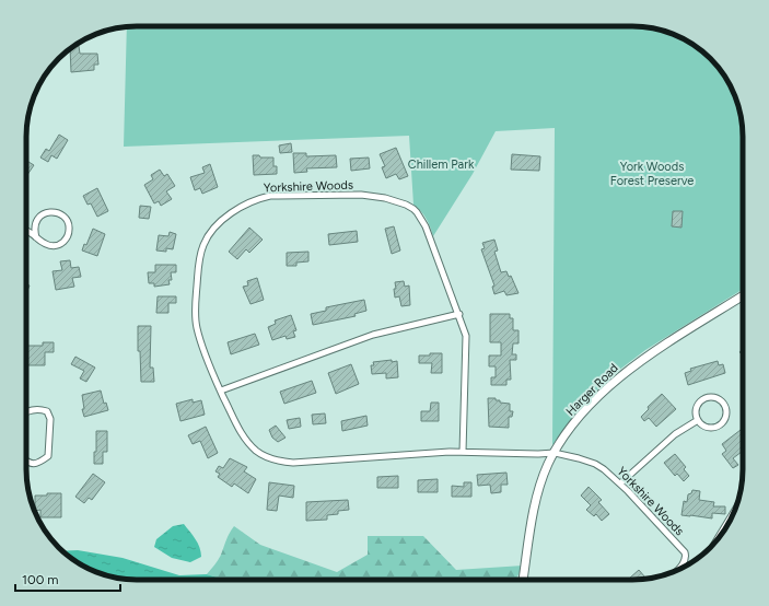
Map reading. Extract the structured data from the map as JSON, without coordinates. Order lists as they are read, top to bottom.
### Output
{
  "streets": {
    "street": ["Yorkshire Woods", "Harger Road"]
  },
  "crossings": [
    ["Yorkshire Woods", "Harger Road"]
  ],
  "parks": ["Chillem Park", "York Woods Forest Preserve"],
  "scale_bar": "100 m"
}
